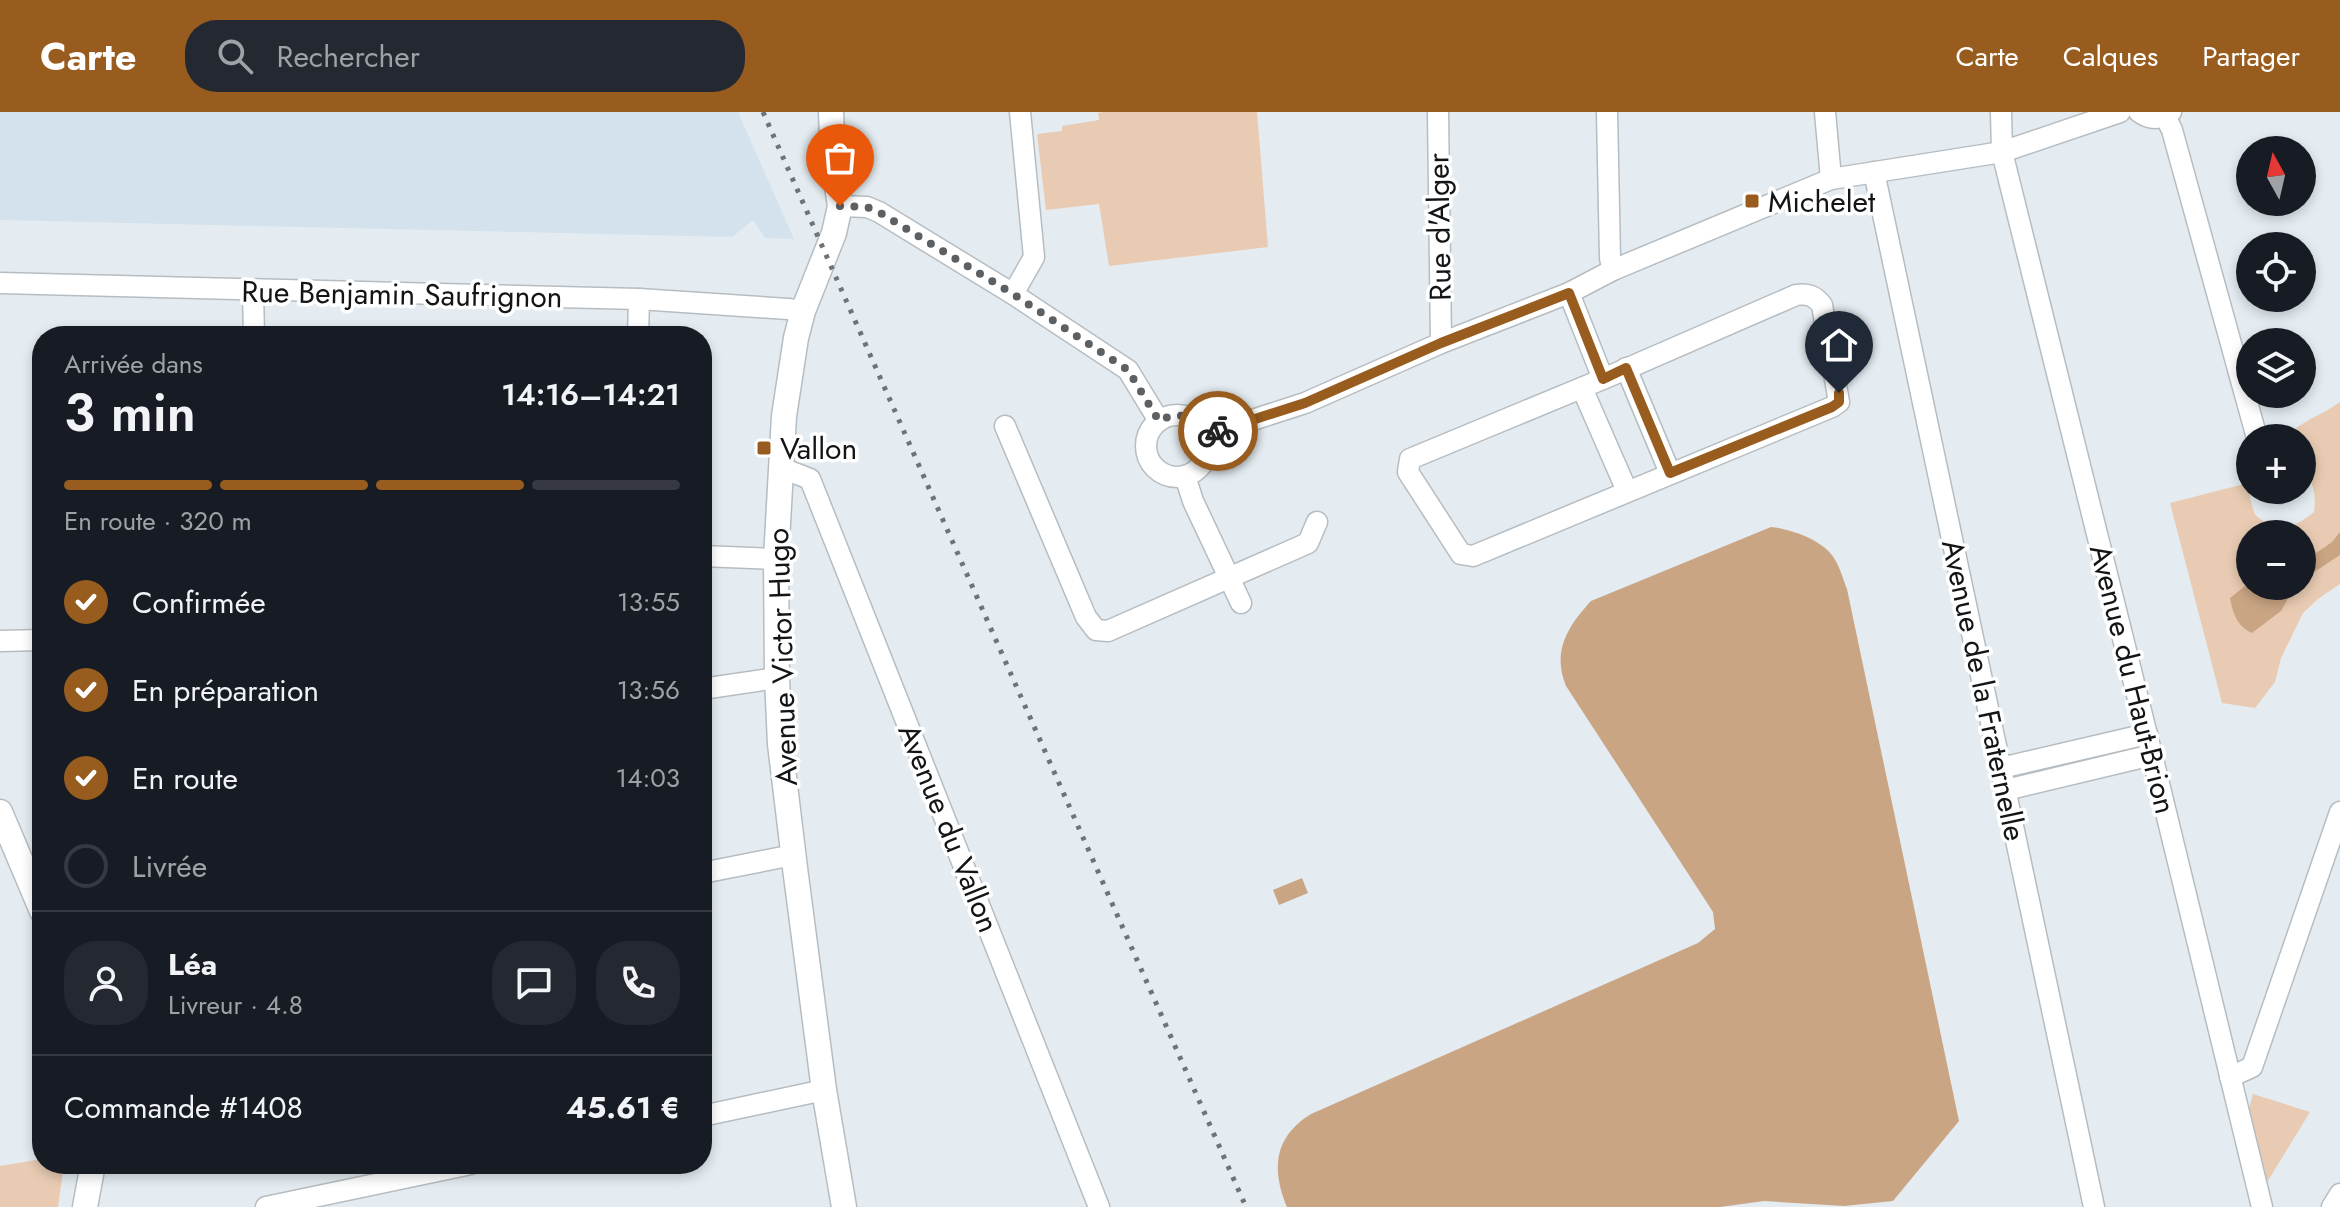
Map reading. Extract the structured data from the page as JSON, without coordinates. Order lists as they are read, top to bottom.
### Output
{
  "streets": {
    "street": [
      "Rue d'Alger",
      "Rue Benjamin Saufrignon",
      "Avenue Victor Hugo",
      "Avenue du Haut-Brion",
      "Avenue de la Fraternelle",
      "Avenue du Vallon"
    ]
  },
  "crossings": [
    ["Rue Benjamin Saufrignon", "Avenue Victor Hugo"],
    ["Avenue Victor Hugo", "Avenue du Vallon"]
  ],
  "places": {
    "transit": ["Michelet", "Vallon"]
  },
  "north": "top",
  "page": {
    "header": "Carte",
    "search": "Rechercher",
    "nav": ["Carte", "Calques", "Partager"],
    "map_buttons": ["+", "−"],
    "heading": ["3 min", "Arrivée dans", "14:16–14:21"],
    "panel": [
      "Léa",
      "Livreur · 4.8",
      "Commande #1408",
      "45.61 €"
    ],
    "bar": "En route · 320 m",
    "list": [
      ["Confirmée", "13:55"],
      ["En préparation", "13:56"],
      ["En route", "14:03"],
      "Livrée"
    ]
  }
}
